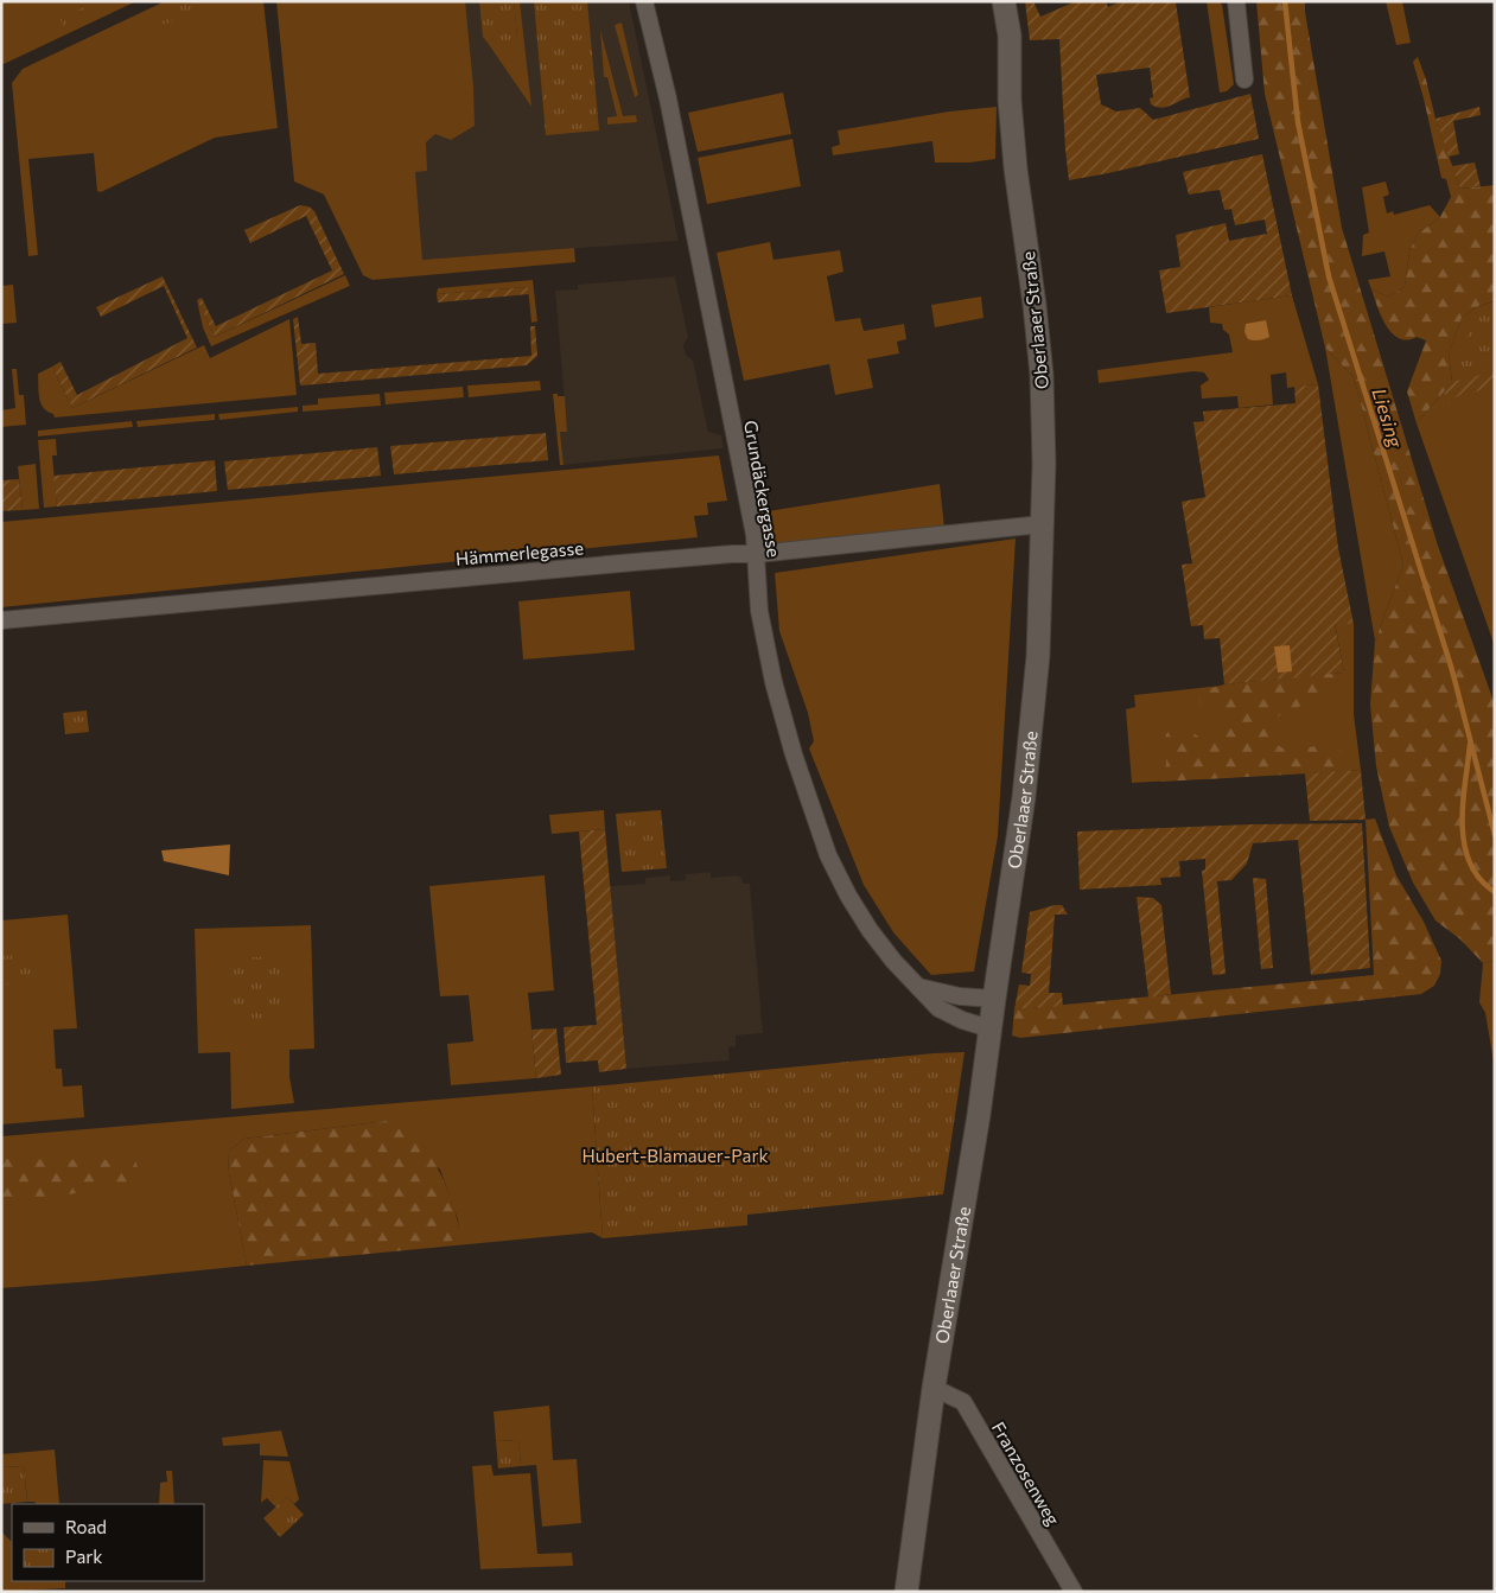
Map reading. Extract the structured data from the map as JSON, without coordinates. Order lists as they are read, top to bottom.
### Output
{
  "streets": {
    "main road": ["Oberlaaer Straße"],
    "street": ["Grundäckergasse", "Hämmerlegasse", "Franzosenweg"]
  },
  "crossings": [
    ["Oberlaaer Straße", "Grundäckergasse"],
    ["Oberlaaer Straße", "Hämmerlegasse"],
    ["Oberlaaer Straße", "Franzosenweg"],
    ["Grundäckergasse", "Hämmerlegasse"]
  ],
  "water": ["Liesing"],
  "parks": ["Hubert-Blamauer-Park"],
  "legend": ["Road", "Park"]
}
